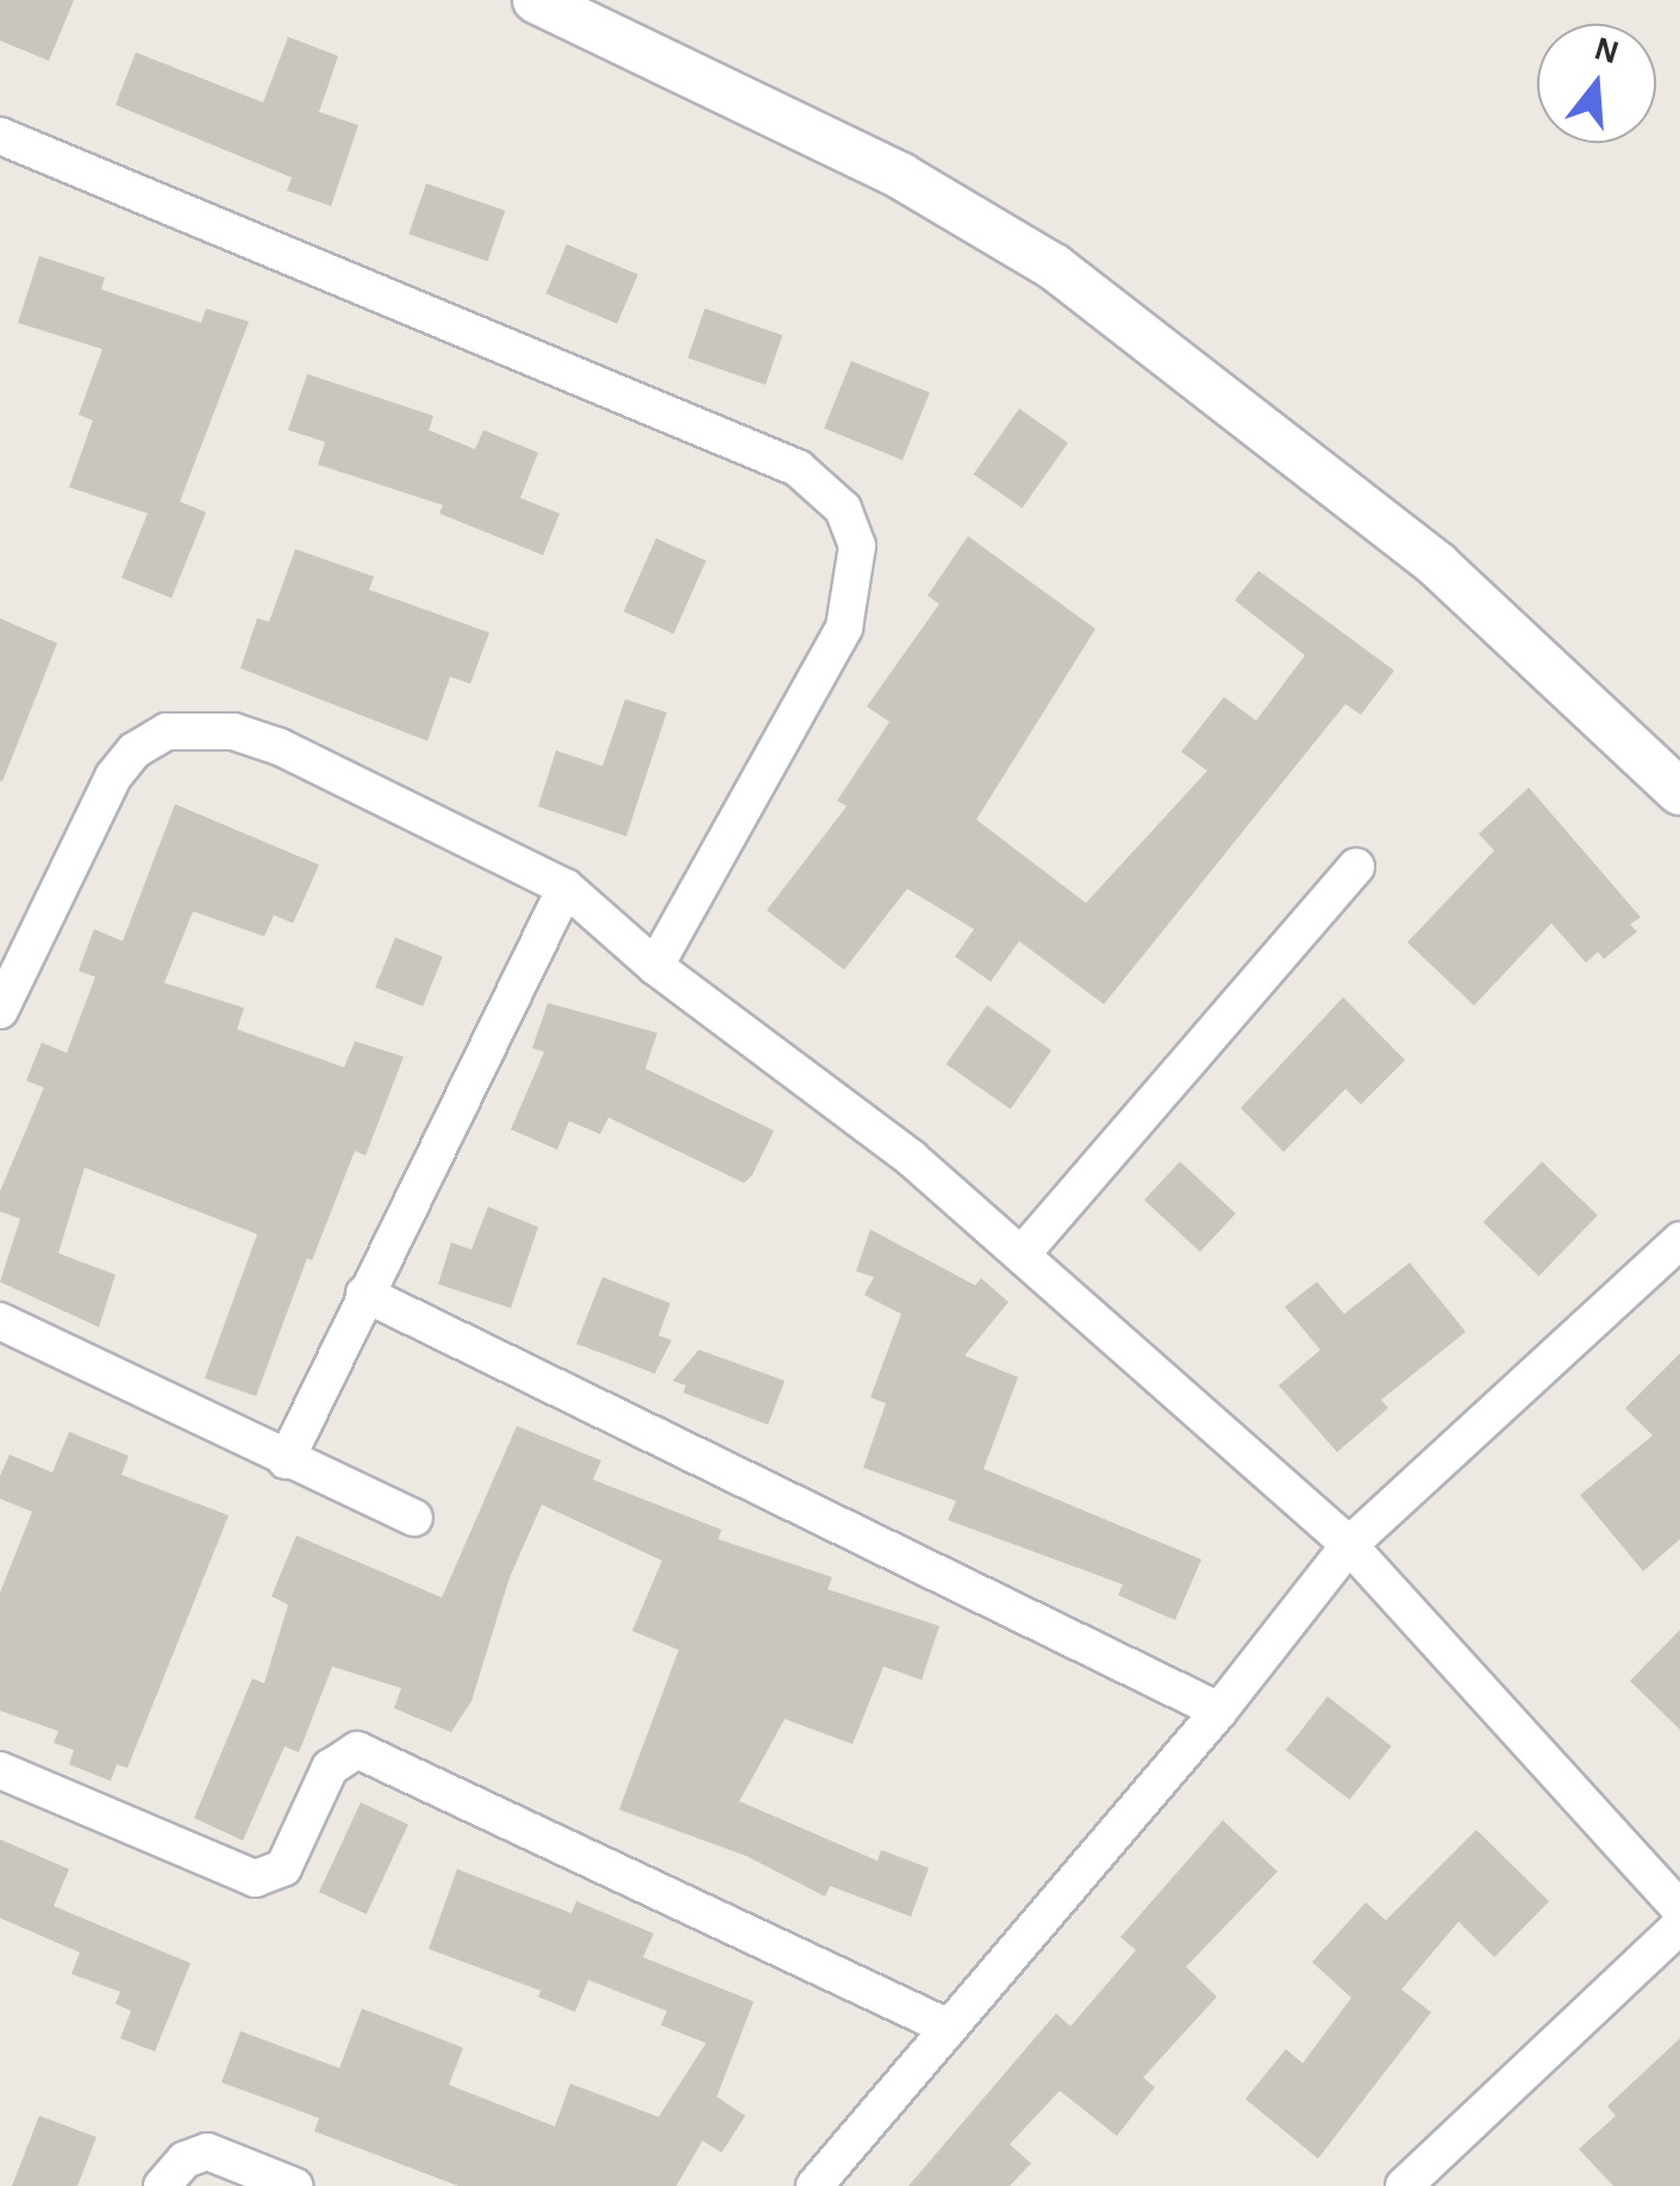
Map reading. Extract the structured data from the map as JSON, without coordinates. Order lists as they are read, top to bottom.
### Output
{
  "north": "top"
}
